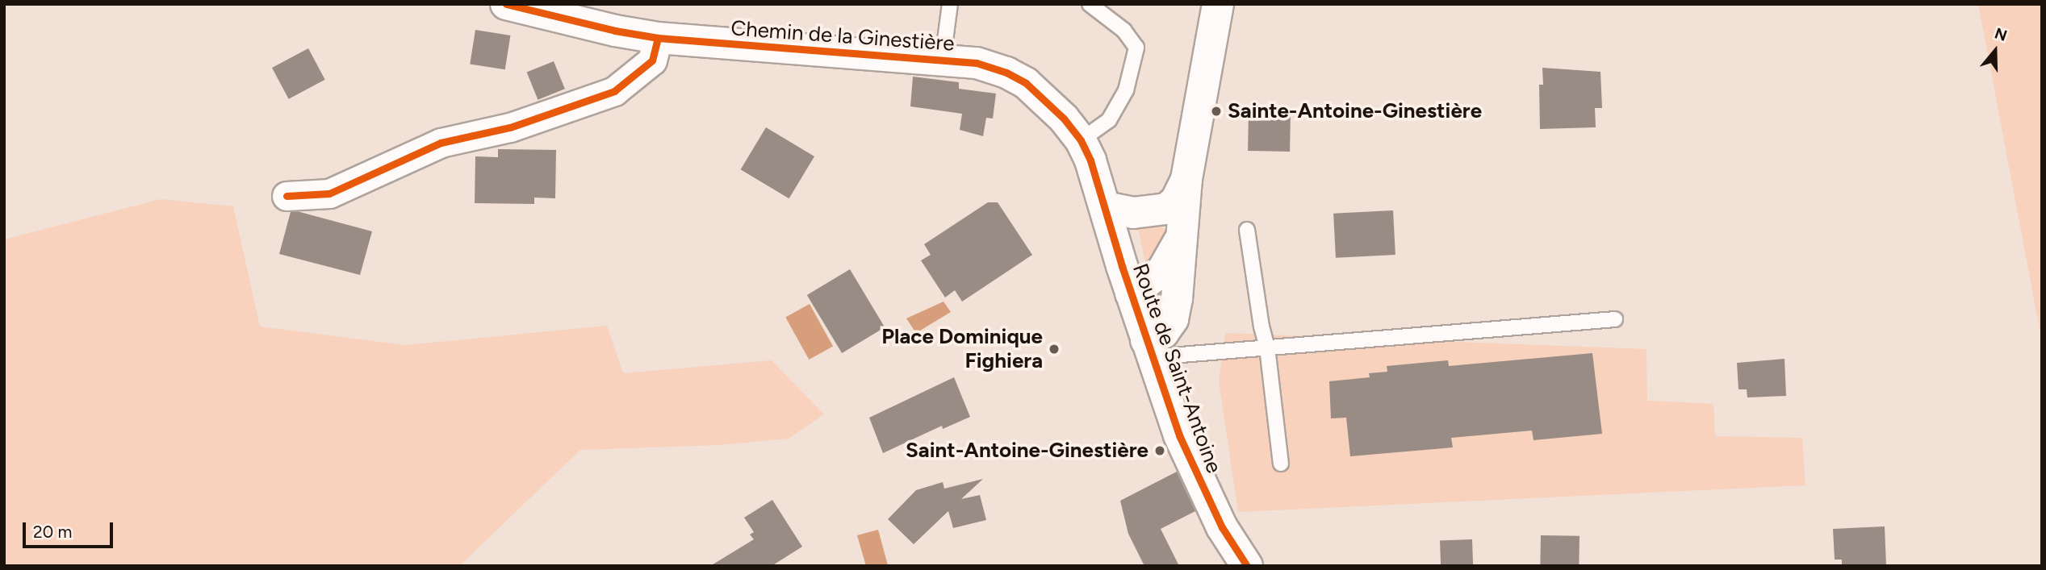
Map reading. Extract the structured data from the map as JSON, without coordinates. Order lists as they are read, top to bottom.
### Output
{
  "streets": {
    "street": ["Chemin de la Ginestière", "Route de Saint-Antoine"]
  },
  "crossings": [
    ["Chemin de la Ginestière", "Route de Saint-Antoine"]
  ],
  "places": ["Sainte-Antoine-Ginestière", "Place Dominique Fighiera", "Saint-Antoine-Ginestière"],
  "scale_bar": "20 m",
  "north": "top"
}
